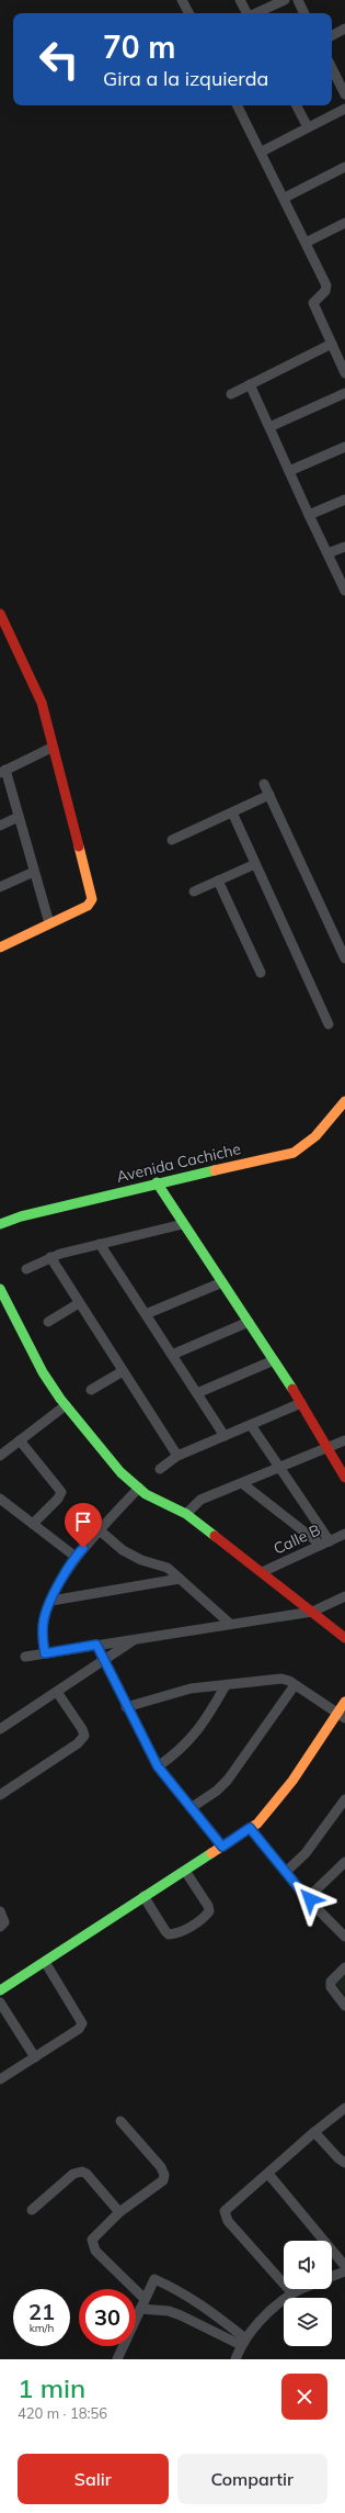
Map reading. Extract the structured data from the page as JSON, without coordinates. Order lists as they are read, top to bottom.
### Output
{
  "streets": {
    "street": ["Avenida Cachiche", "Calle B"]
  },
  "page": {
    "turn": ["70 m", "Gira a la izquierda"],
    "speed": "21 km/h",
    "limit": "30",
    "heading": ["1 min", "420 m · 18:56"],
    "buttons": ["Salir", "Compartir"]
  }
}
